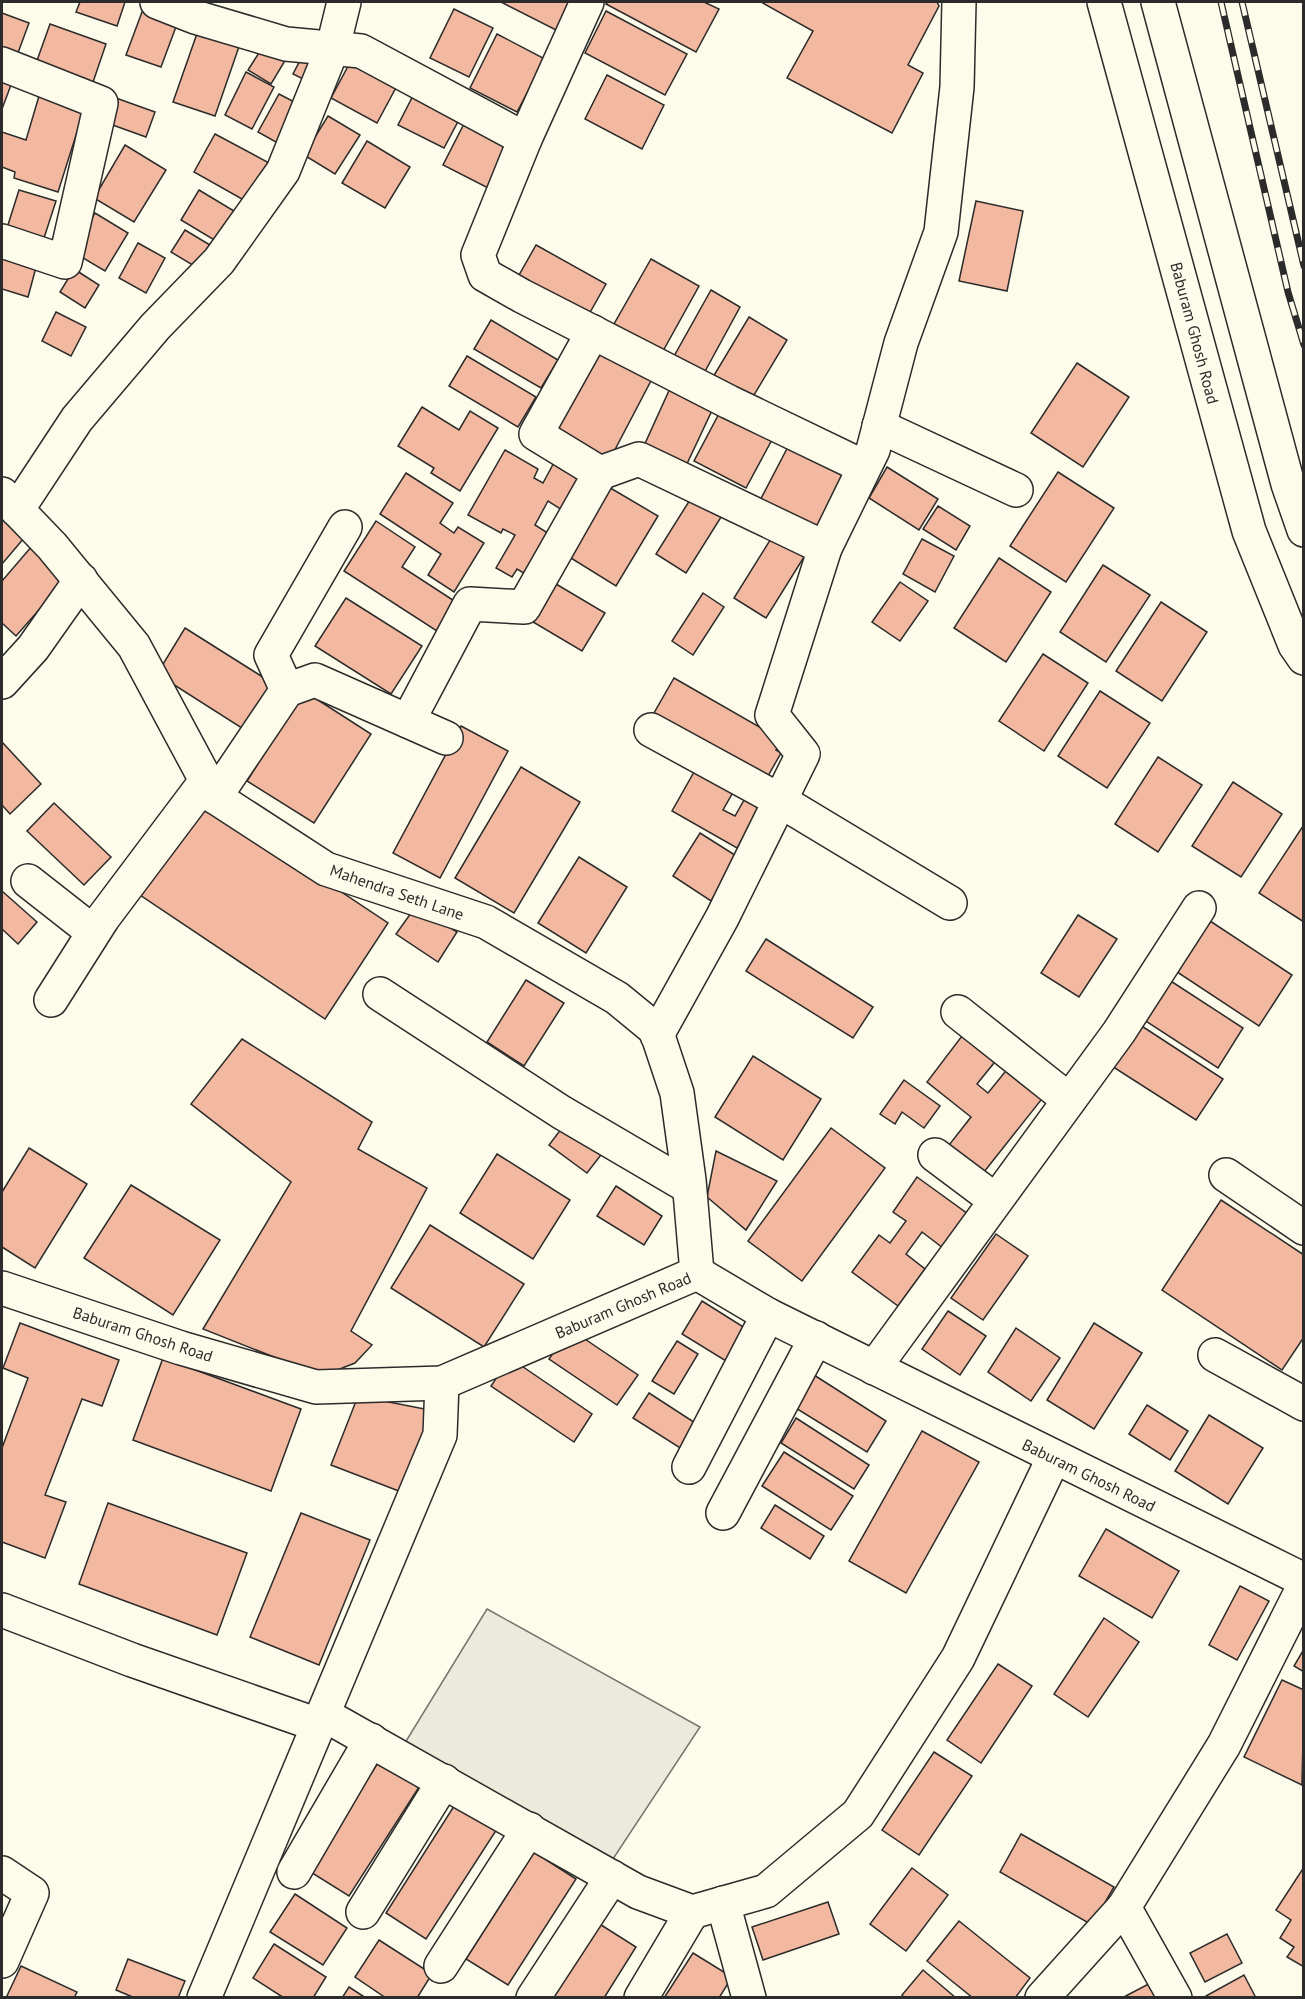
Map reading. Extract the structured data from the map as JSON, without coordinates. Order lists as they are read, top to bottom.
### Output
{
  "streets": {
    "street": ["Baburam Ghosh Road", "Mahendra Seth Lane"]
  },
  "crossings": [
    ["Baburam Ghosh Road", "Mahendra Seth Lane"]
  ]
}
